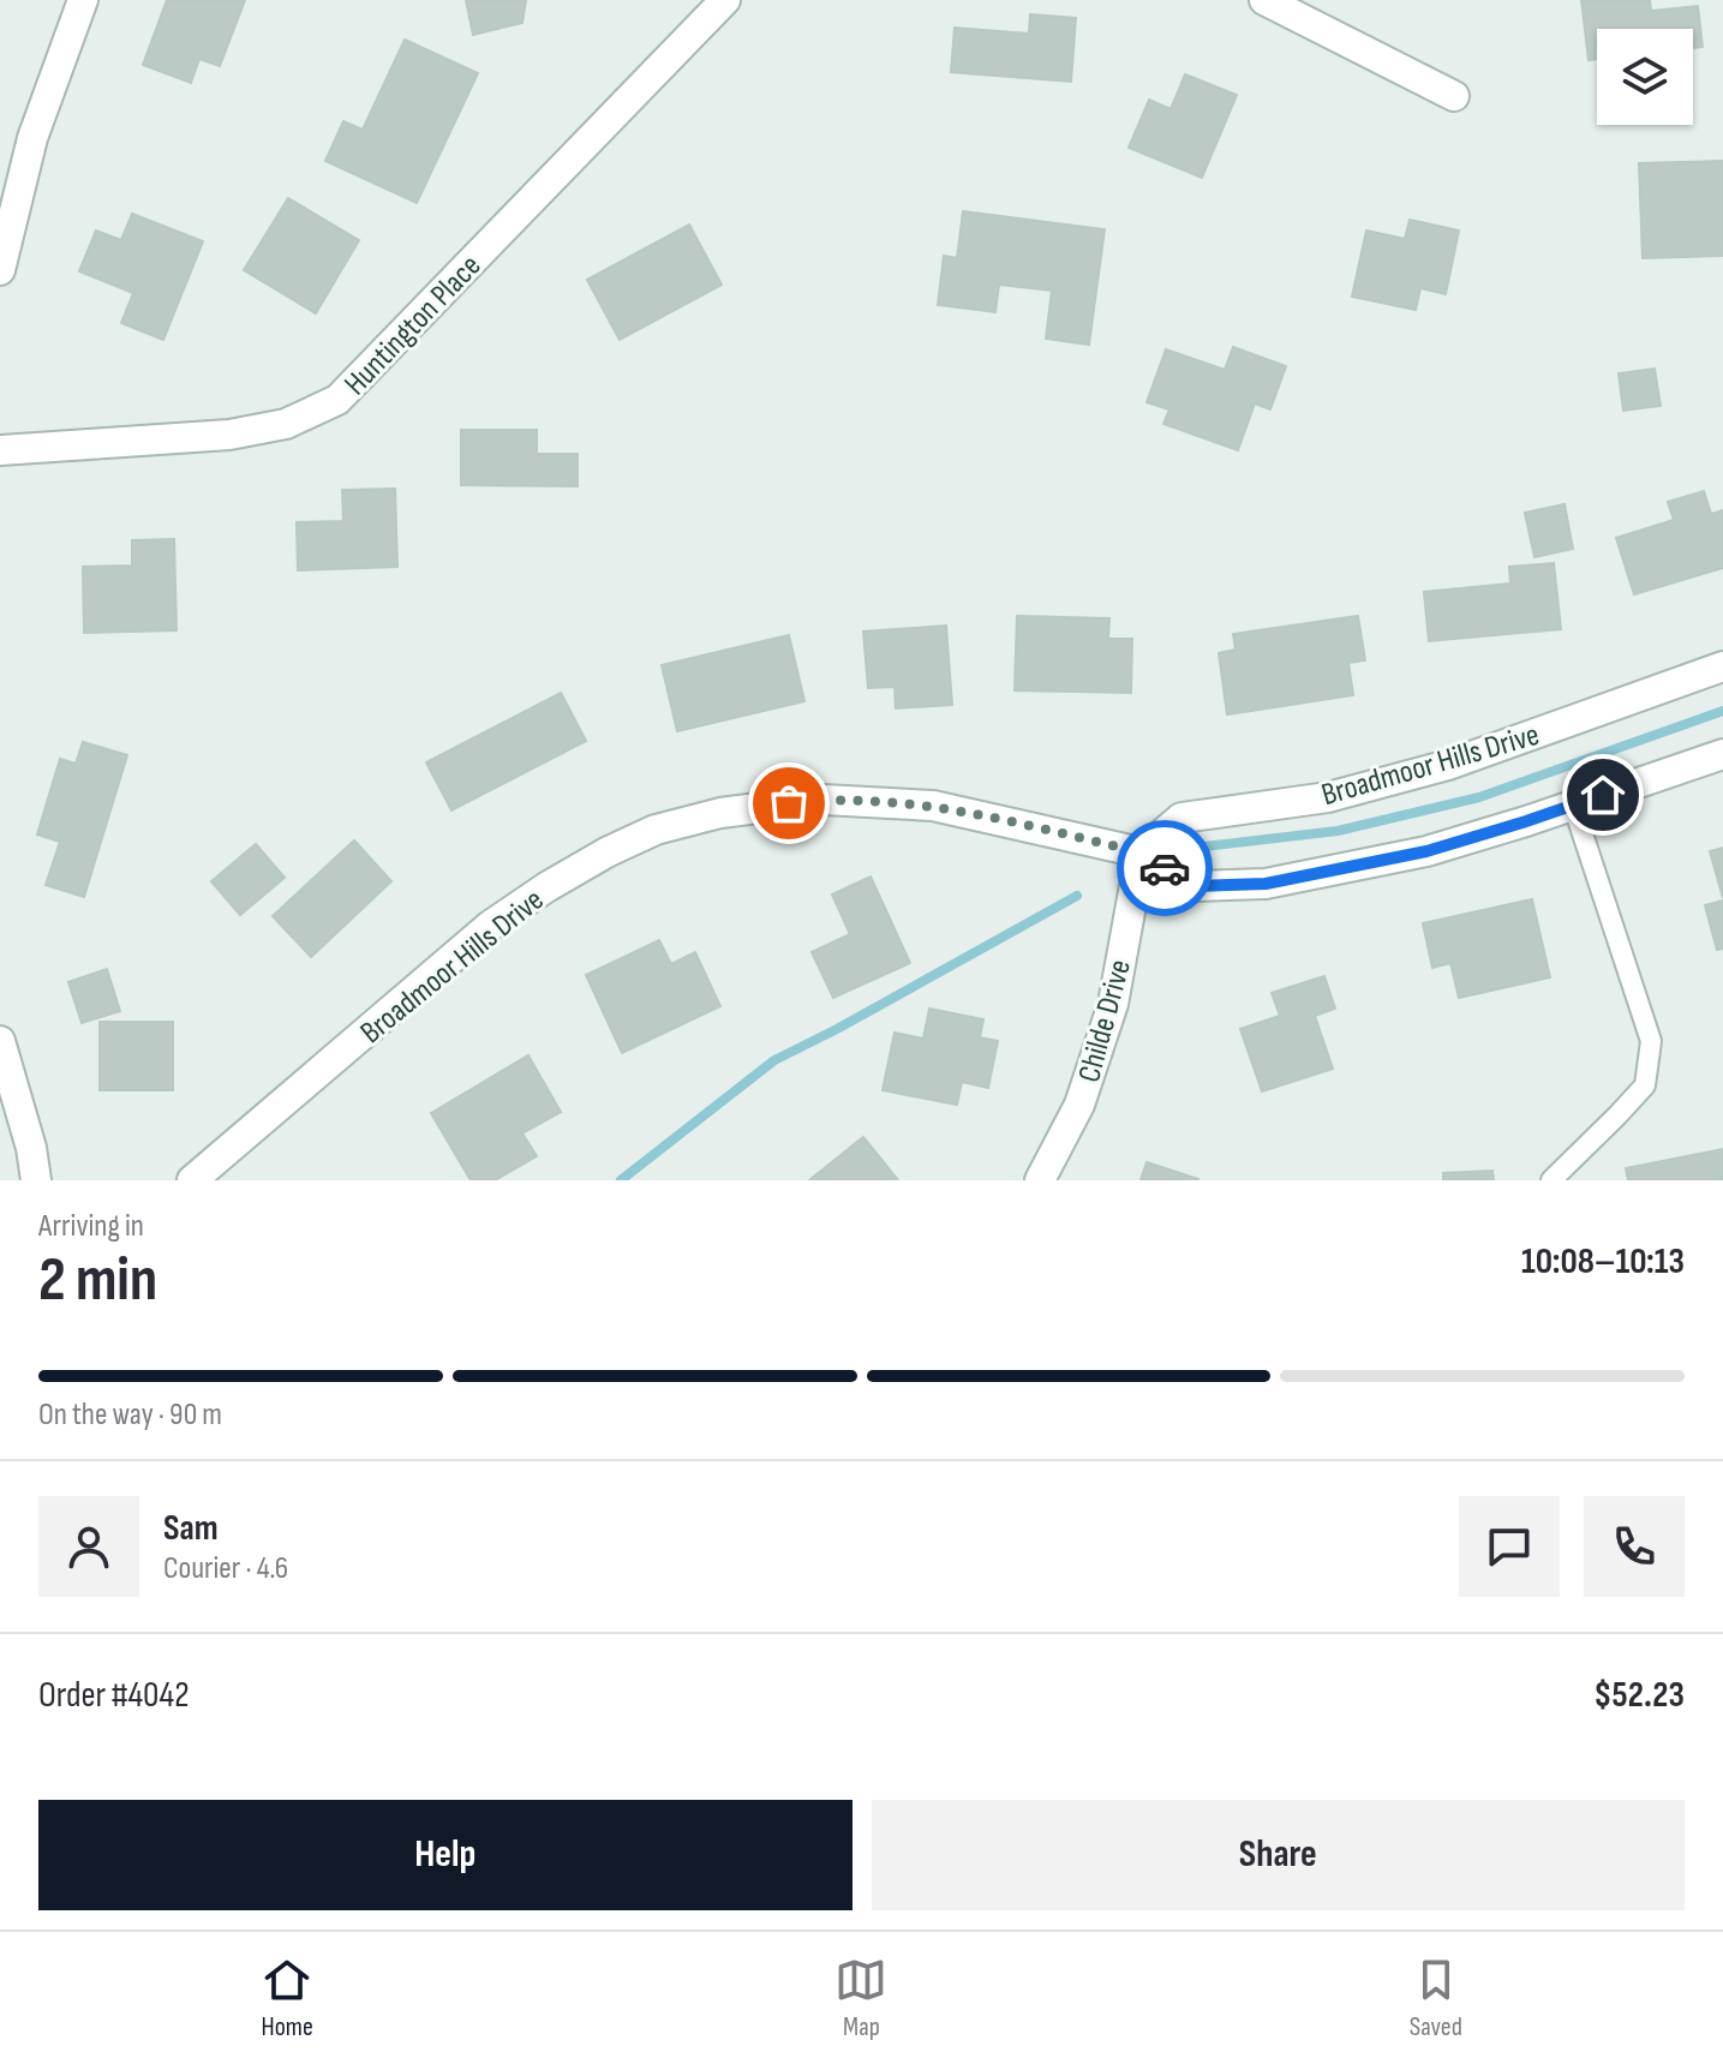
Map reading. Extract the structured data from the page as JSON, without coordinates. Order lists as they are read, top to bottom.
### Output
{
  "streets": {
    "street": ["Huntington Place", "Broadmoor Hills Drive", "Childe Drive"]
  },
  "crossings": [
    ["Broadmoor Hills Drive", "Childe Drive"]
  ],
  "page": {
    "heading": ["2 min", "Arriving in", "10:08–10:13"],
    "panel": [
      "Sam",
      "Courier · 4.6",
      "Order #4042",
      "$52.23"
    ],
    "bar": "On the way · 90 m",
    "buttons": ["Help", "Share"],
    "tabs": ["Home", "Map", "Saved"]
  }
}
